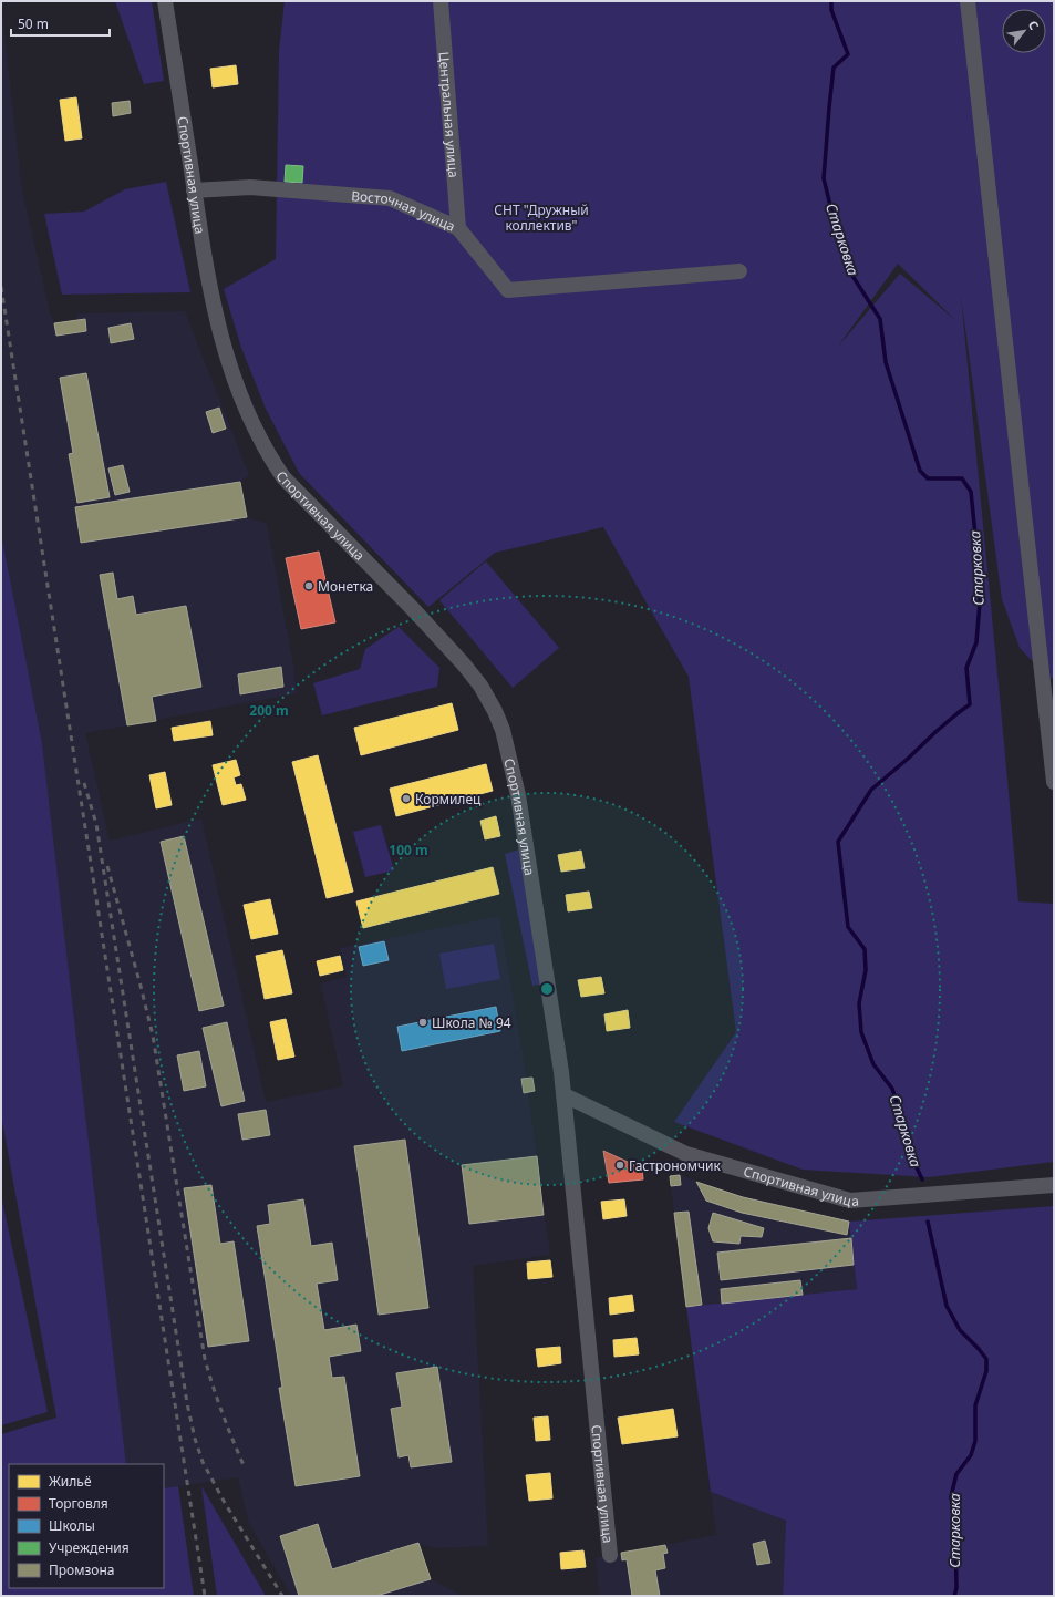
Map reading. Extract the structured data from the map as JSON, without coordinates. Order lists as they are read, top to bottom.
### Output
{
  "streets": {
    "street": ["Центральная улица", "Спортивная улица", "Восточная улица"]
  },
  "crossings": [
    ["Центральная улица", "Восточная улица"],
    ["Спортивная улица", "Восточная улица"]
  ],
  "water": ["Старковка"],
  "parks": ["СНТ \"Дружный коллектив\""],
  "places": [
    "Монетка",
    "Кормилец",
    "Школа № 94",
    "Гастрономчик"
  ],
  "legend": [
    "Жильё",
    "Торговля",
    "Школы",
    "Учреждения",
    "Промзона"
  ],
  "scale_bar": "50 m",
  "north": "top right",
  "rings": ["200 m", "100 m"]
}
